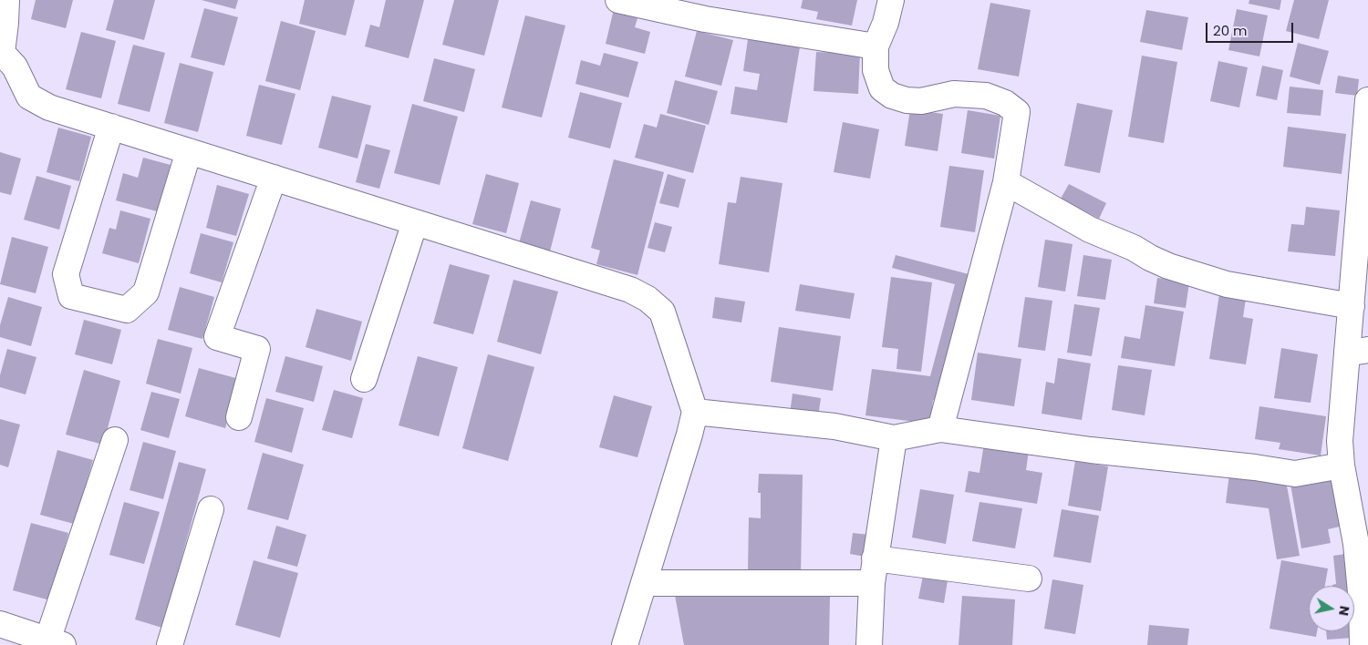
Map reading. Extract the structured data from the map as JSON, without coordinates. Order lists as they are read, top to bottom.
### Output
{
  "scale_bar": "20 m",
  "north": "right"
}
